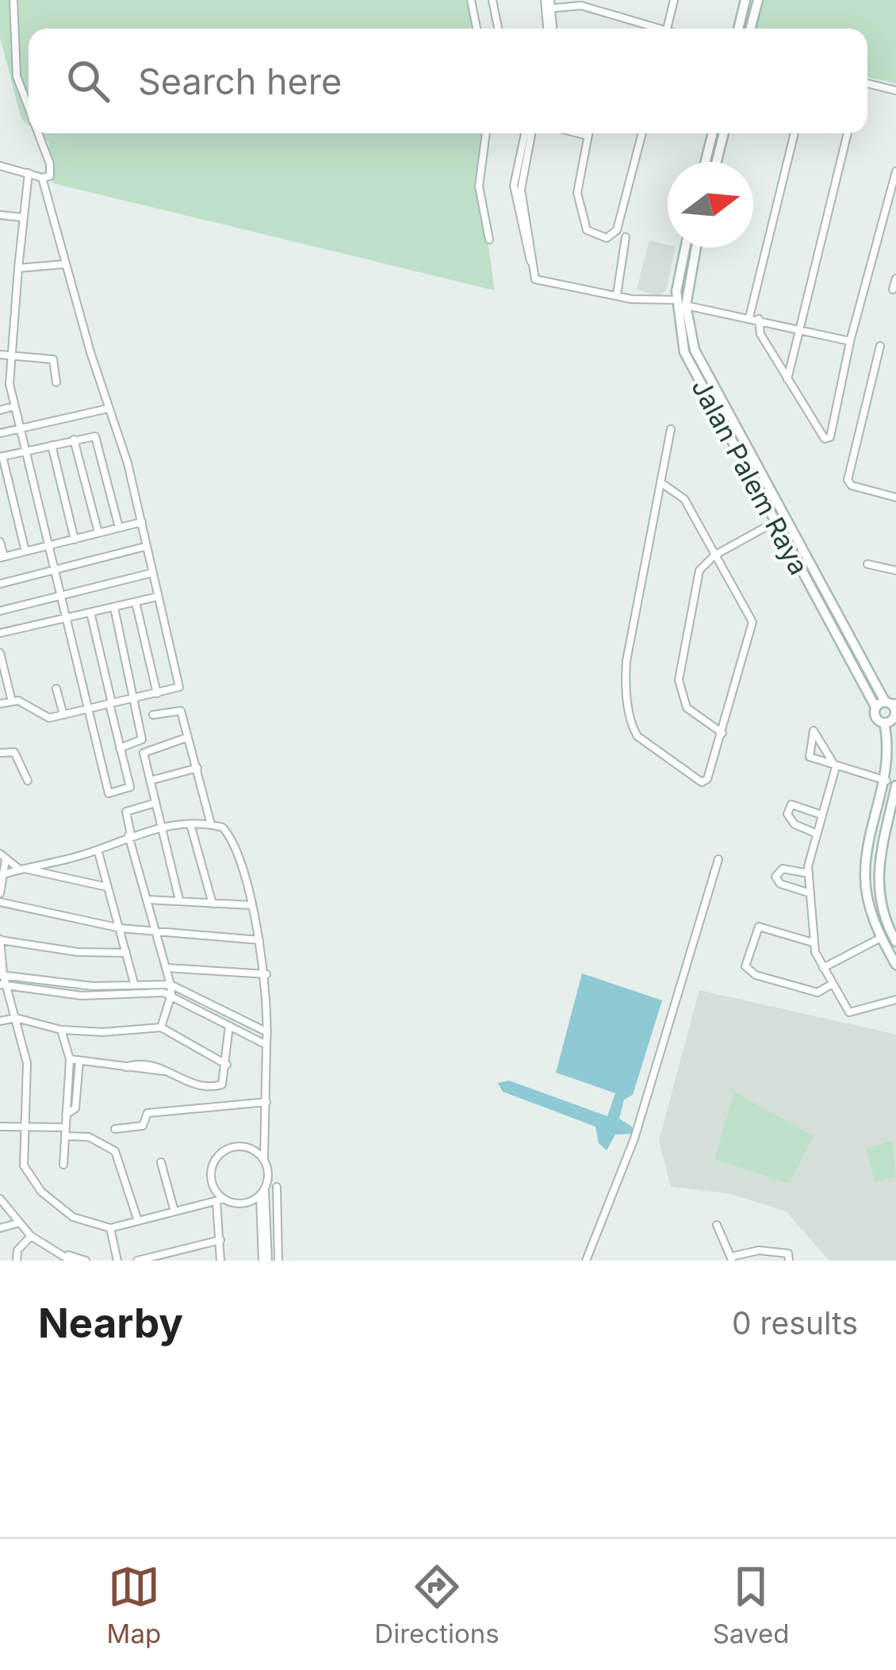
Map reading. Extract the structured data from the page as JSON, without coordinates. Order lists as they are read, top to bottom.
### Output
{
  "streets": {
    "street": ["Jalan Palem Raya"]
  },
  "north": "right",
  "page": {
    "search": "Search here",
    "heading": ["Nearby", "0 results"],
    "nav": ["Map", "Directions", "Saved"]
  }
}
